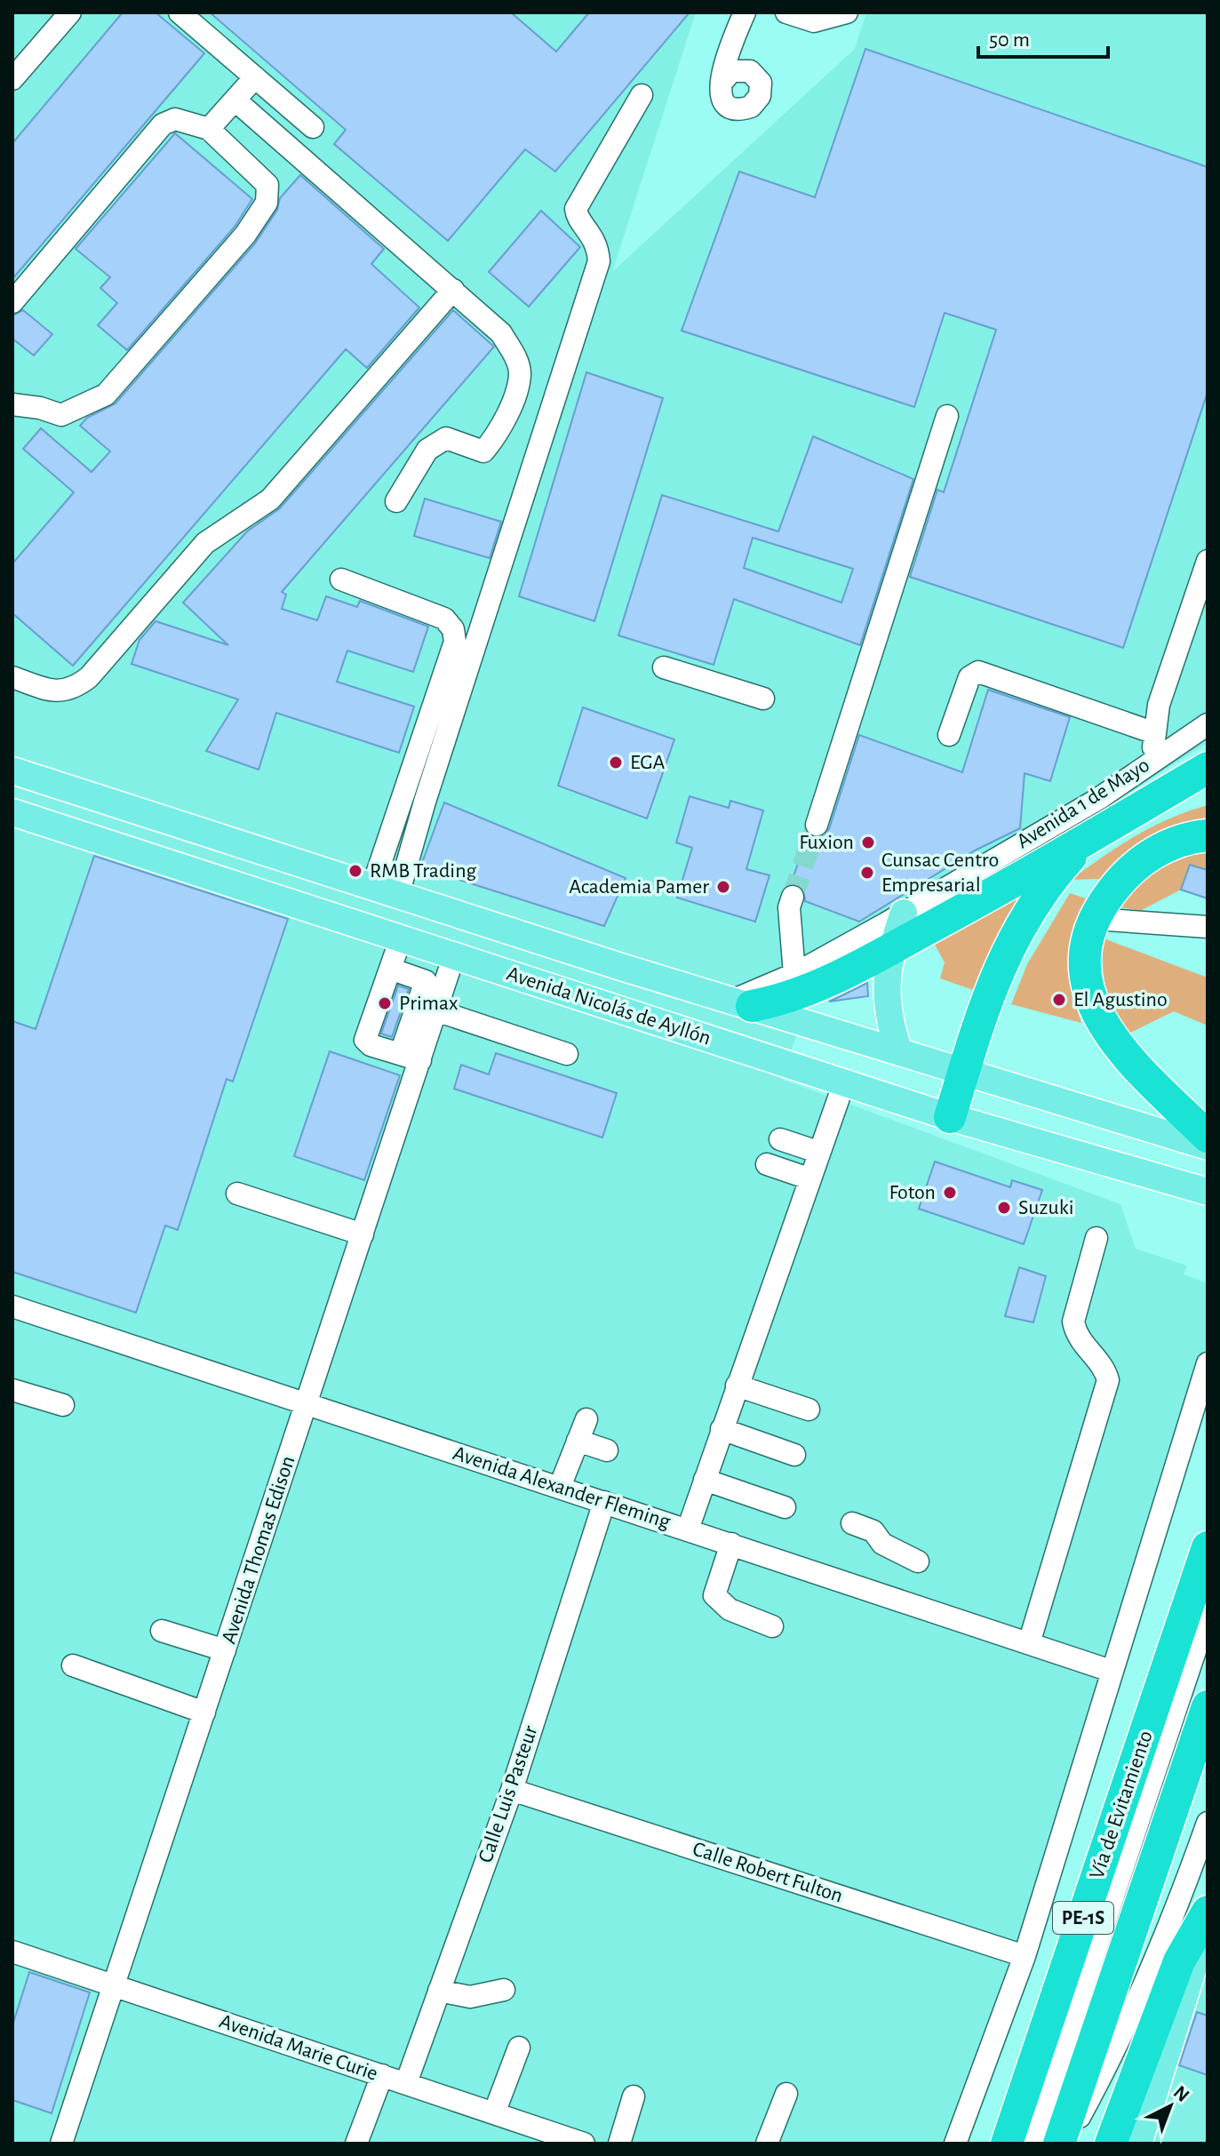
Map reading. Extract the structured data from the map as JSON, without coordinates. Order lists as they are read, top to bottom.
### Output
{
  "streets": {
    "highway": ["Vía de Evitamiento", "PE-1S"],
    "main road": ["Avenida Nicolás de Ayllón"],
    "street": [
      "Avenida 1 de Mayo",
      "Avenida Alexander Fleming",
      "Avenida Thomas Edison",
      "Calle Luis Pasteur",
      "Calle Robert Fulton",
      "Avenida Marie Curie"
    ]
  },
  "crossings": [
    ["Avenida 1 de Mayo", "Avenida Nicolás de Ayllón"],
    ["Avenida Nicolás de Ayllón", "Avenida Thomas Edison"],
    ["Avenida Alexander Fleming", "Avenida Thomas Edison"],
    ["Avenida Alexander Fleming", "Calle Luis Pasteur"],
    ["Avenida Thomas Edison", "Avenida Marie Curie"],
    ["Calle Luis Pasteur", "Calle Robert Fulton"],
    ["Calle Luis Pasteur", "Avenida Marie Curie"]
  ],
  "places": [
    "EGA",
    "Fuxion",
    "RMB Trading",
    "Cunsac Centro Empresarial",
    "Academia Pamer",
    "El Agustino",
    "Primax",
    "Foton",
    "Suzuki"
  ],
  "scale_bar": "50 m",
  "north": "top right"
}
